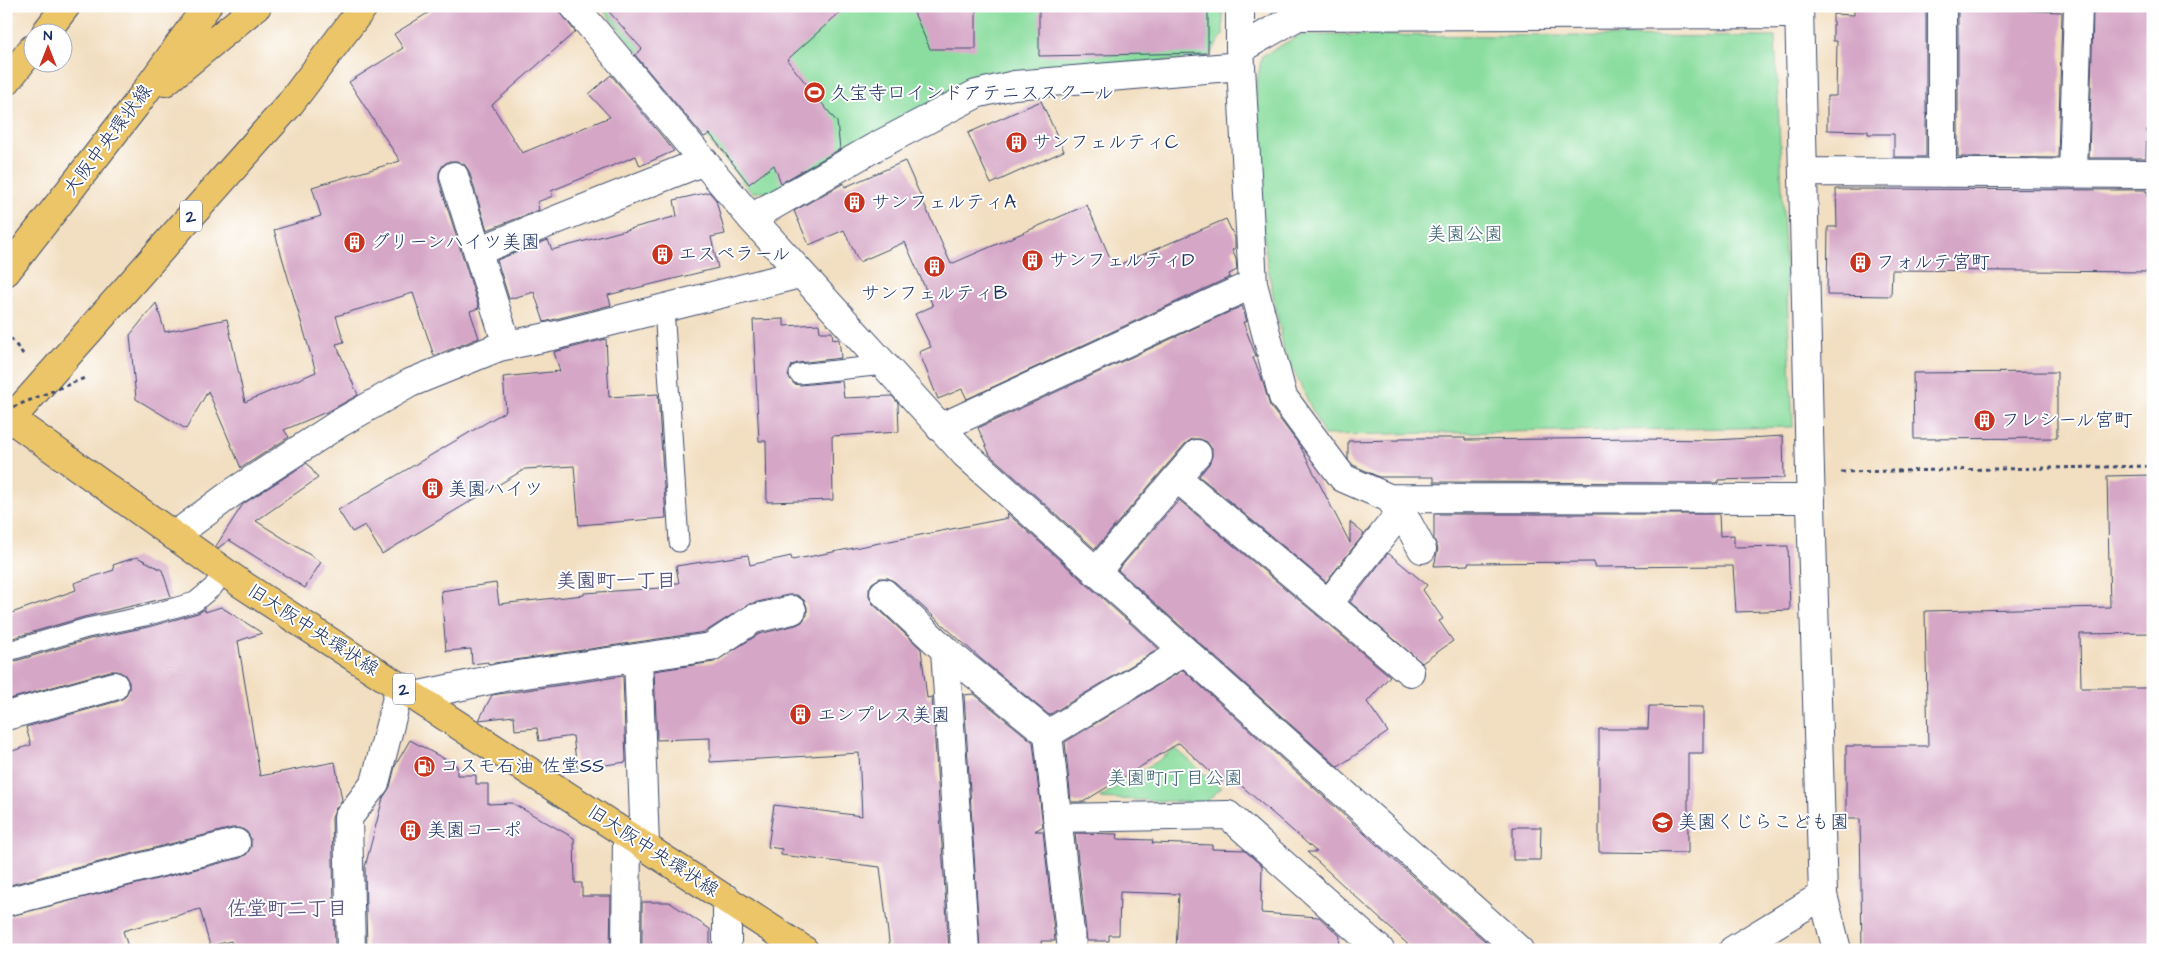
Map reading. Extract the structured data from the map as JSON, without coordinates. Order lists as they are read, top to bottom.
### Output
{
  "streets": {
    "main road": ["大阪中央環状線", "2", "旧大阪中央環状線"]
  },
  "crossings": [
    ["2", "旧大阪中央環状線"]
  ],
  "districts": ["美園町一丁目", "佐堂町二丁目"],
  "parks": ["美園公園", "美園町1丁目公園"],
  "places": {
    "sports": ["久宝寺口インドアテニススクール"],
    "building": [
      "サンフェルティC",
      "サンフェルティA",
      "グリーンハイツ美園",
      "エスペラール",
      "サンフェルティD",
      "フォルテ宮町",
      "サンフェルティB",
      "フレシール宮町",
      "美園ハイツ",
      "エンプレス美園",
      "美園コーポ"
    ],
    "fuel station": ["コスモ石油 佐堂SS"],
    "school or university": ["美園くじらこども園"]
  },
  "north": "top"
}
